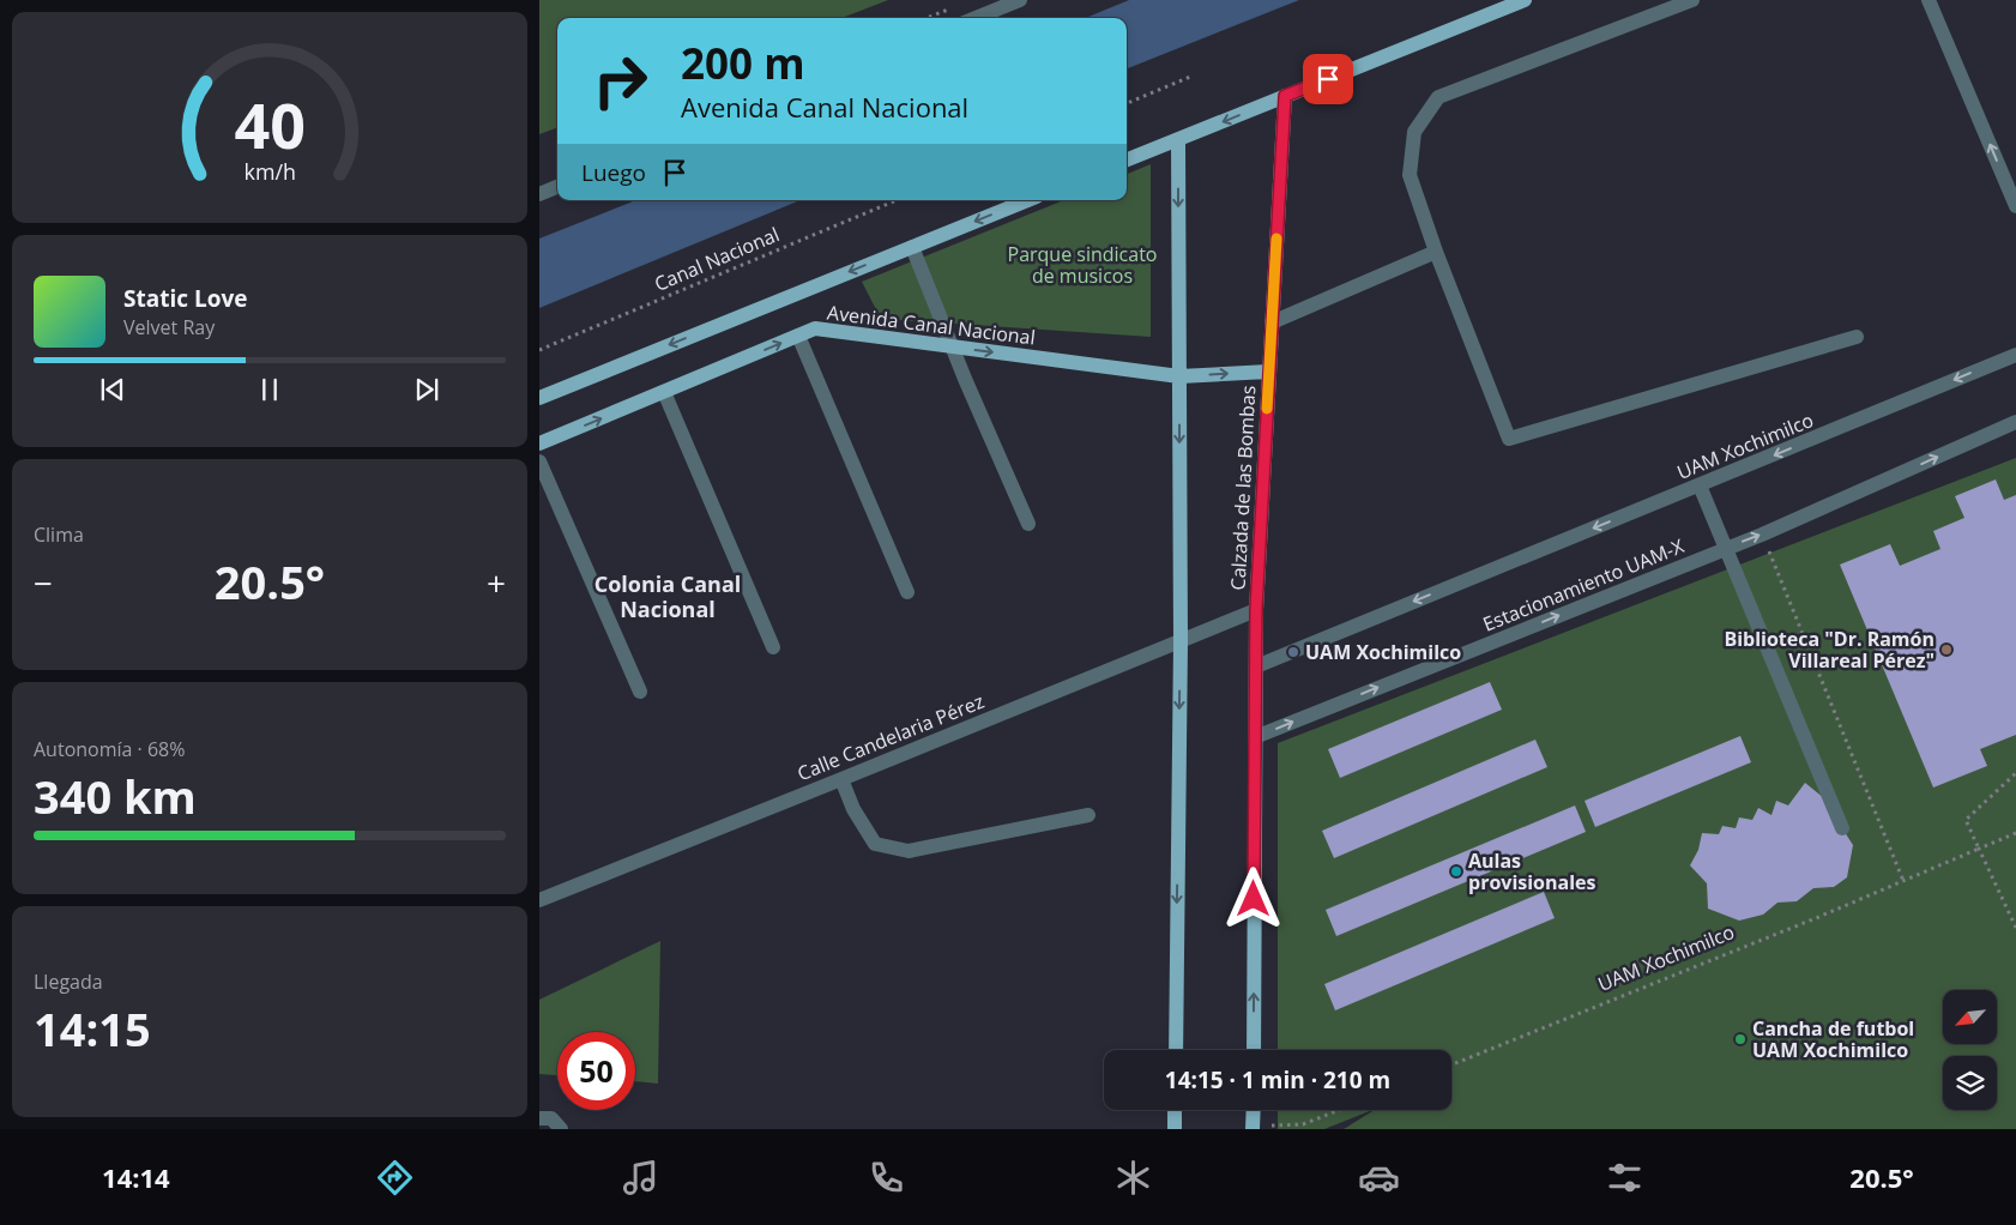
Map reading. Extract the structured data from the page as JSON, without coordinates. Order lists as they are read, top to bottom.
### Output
{
  "streets": {
    "main road": ["Avenida Canal Nacional", "Calzada de las Bombas"],
    "street": ["UAM Xochimilco", "Estacionamiento UAM-X", "Calle Candelaria Pérez"],
    "path": ["Canal Nacional"]
  },
  "crossings": [
    ["Avenida Canal Nacional", "Calzada de las Bombas"],
    ["UAM Xochimilco", "Calzada de las Bombas"],
    ["Calzada de las Bombas", "Estacionamiento UAM-X"],
    ["Calzada de las Bombas", "Calle Candelaria Pérez"]
  ],
  "one_way": ["UAM Xochimilco", "Estacionamiento UAM-X"],
  "districts": ["Colonia Canal Nacional"],
  "parks": ["Parque sindicato de musicos"],
  "places": [
    "Biblioteca \"Dr. Ramón Villareal Pérez\"",
    "UAM Xochimilco",
    "Aulas provisionales",
    "Cancha de futbol UAM Xochimilco"
  ],
  "north": "bottom left",
  "page": {
    "turn": ["200 m", "Avenida Canal Nacional"],
    "then": "Luego",
    "song": ["Static Love", "Velvet Ray"],
    "tile": [
      "Clima",
      ["Autonomía · 68%", "340 km"],
      ["Llegada", "14:15"]
    ],
    "heat": ["−", "20.5°", "+"],
    "limit": "50",
    "trip": "14:15 · 1 min · 210 m",
    "tabs": ["14:14", "20.5°"],
    "gauge": ["40", "km/h"]
  }
}
